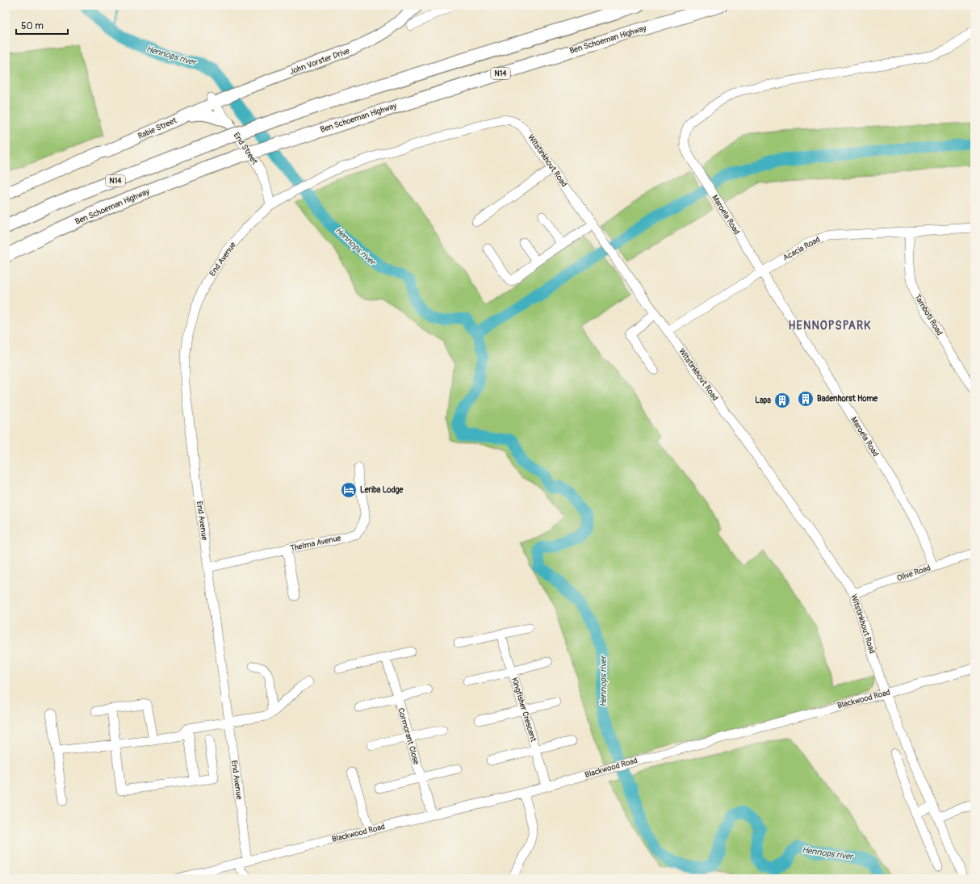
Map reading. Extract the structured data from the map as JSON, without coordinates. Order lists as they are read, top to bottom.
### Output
{
  "streets": {
    "highway": ["Ben Schoeman Highway", "N14"],
    "main road": ["John Vorster Drive", "Rabie Street"],
    "street": [
      "End Street",
      "Witstinkhout Road",
      "Maroela Road",
      "Acacia Road",
      "End Avenue",
      "Tamboti Road",
      "Thelma Avenue",
      "Olive Road",
      "Blackwood Road",
      "Kingfisher Crescent",
      "Cormorant Close"
    ]
  },
  "crossings": [
    ["John Vorster Drive", "Rabie Street"],
    ["John Vorster Drive", "End Street"],
    ["Rabie Street", "End Street"],
    ["End Street", "Witstinkhout Road"],
    ["End Street", "End Avenue"],
    ["Witstinkhout Road", "Acacia Road"],
    ["Witstinkhout Road", "End Avenue"],
    ["Witstinkhout Road", "Olive Road"],
    ["Witstinkhout Road", "Blackwood Road"],
    ["Maroela Road", "Acacia Road"],
    ["Maroela Road", "Olive Road"],
    ["Acacia Road", "Tamboti Road"],
    ["End Avenue", "Thelma Avenue"],
    ["End Avenue", "Blackwood Road"],
    ["Blackwood Road", "Kingfisher Crescent"],
    ["Blackwood Road", "Cormorant Close"]
  ],
  "districts": ["HENNOPSPARK"],
  "water": ["Hennops river"],
  "places": {
    "building": ["Badenhorst Home", "Lapa"],
    "hotel": ["Leriba Lodge"]
  },
  "scale_bar": "50 m"
}
